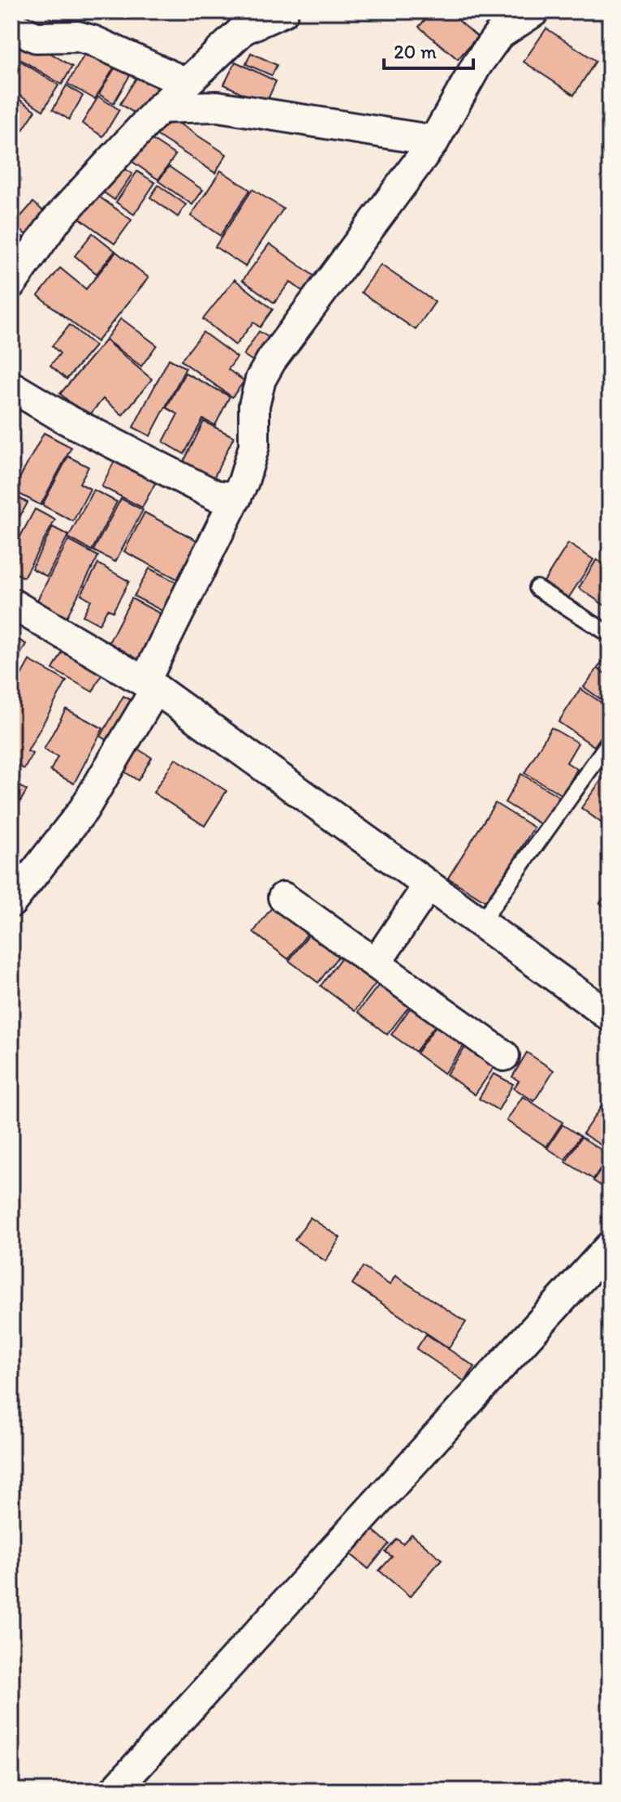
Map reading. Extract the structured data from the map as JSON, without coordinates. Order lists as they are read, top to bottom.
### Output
{
  "scale_bar": "20 m"
}
